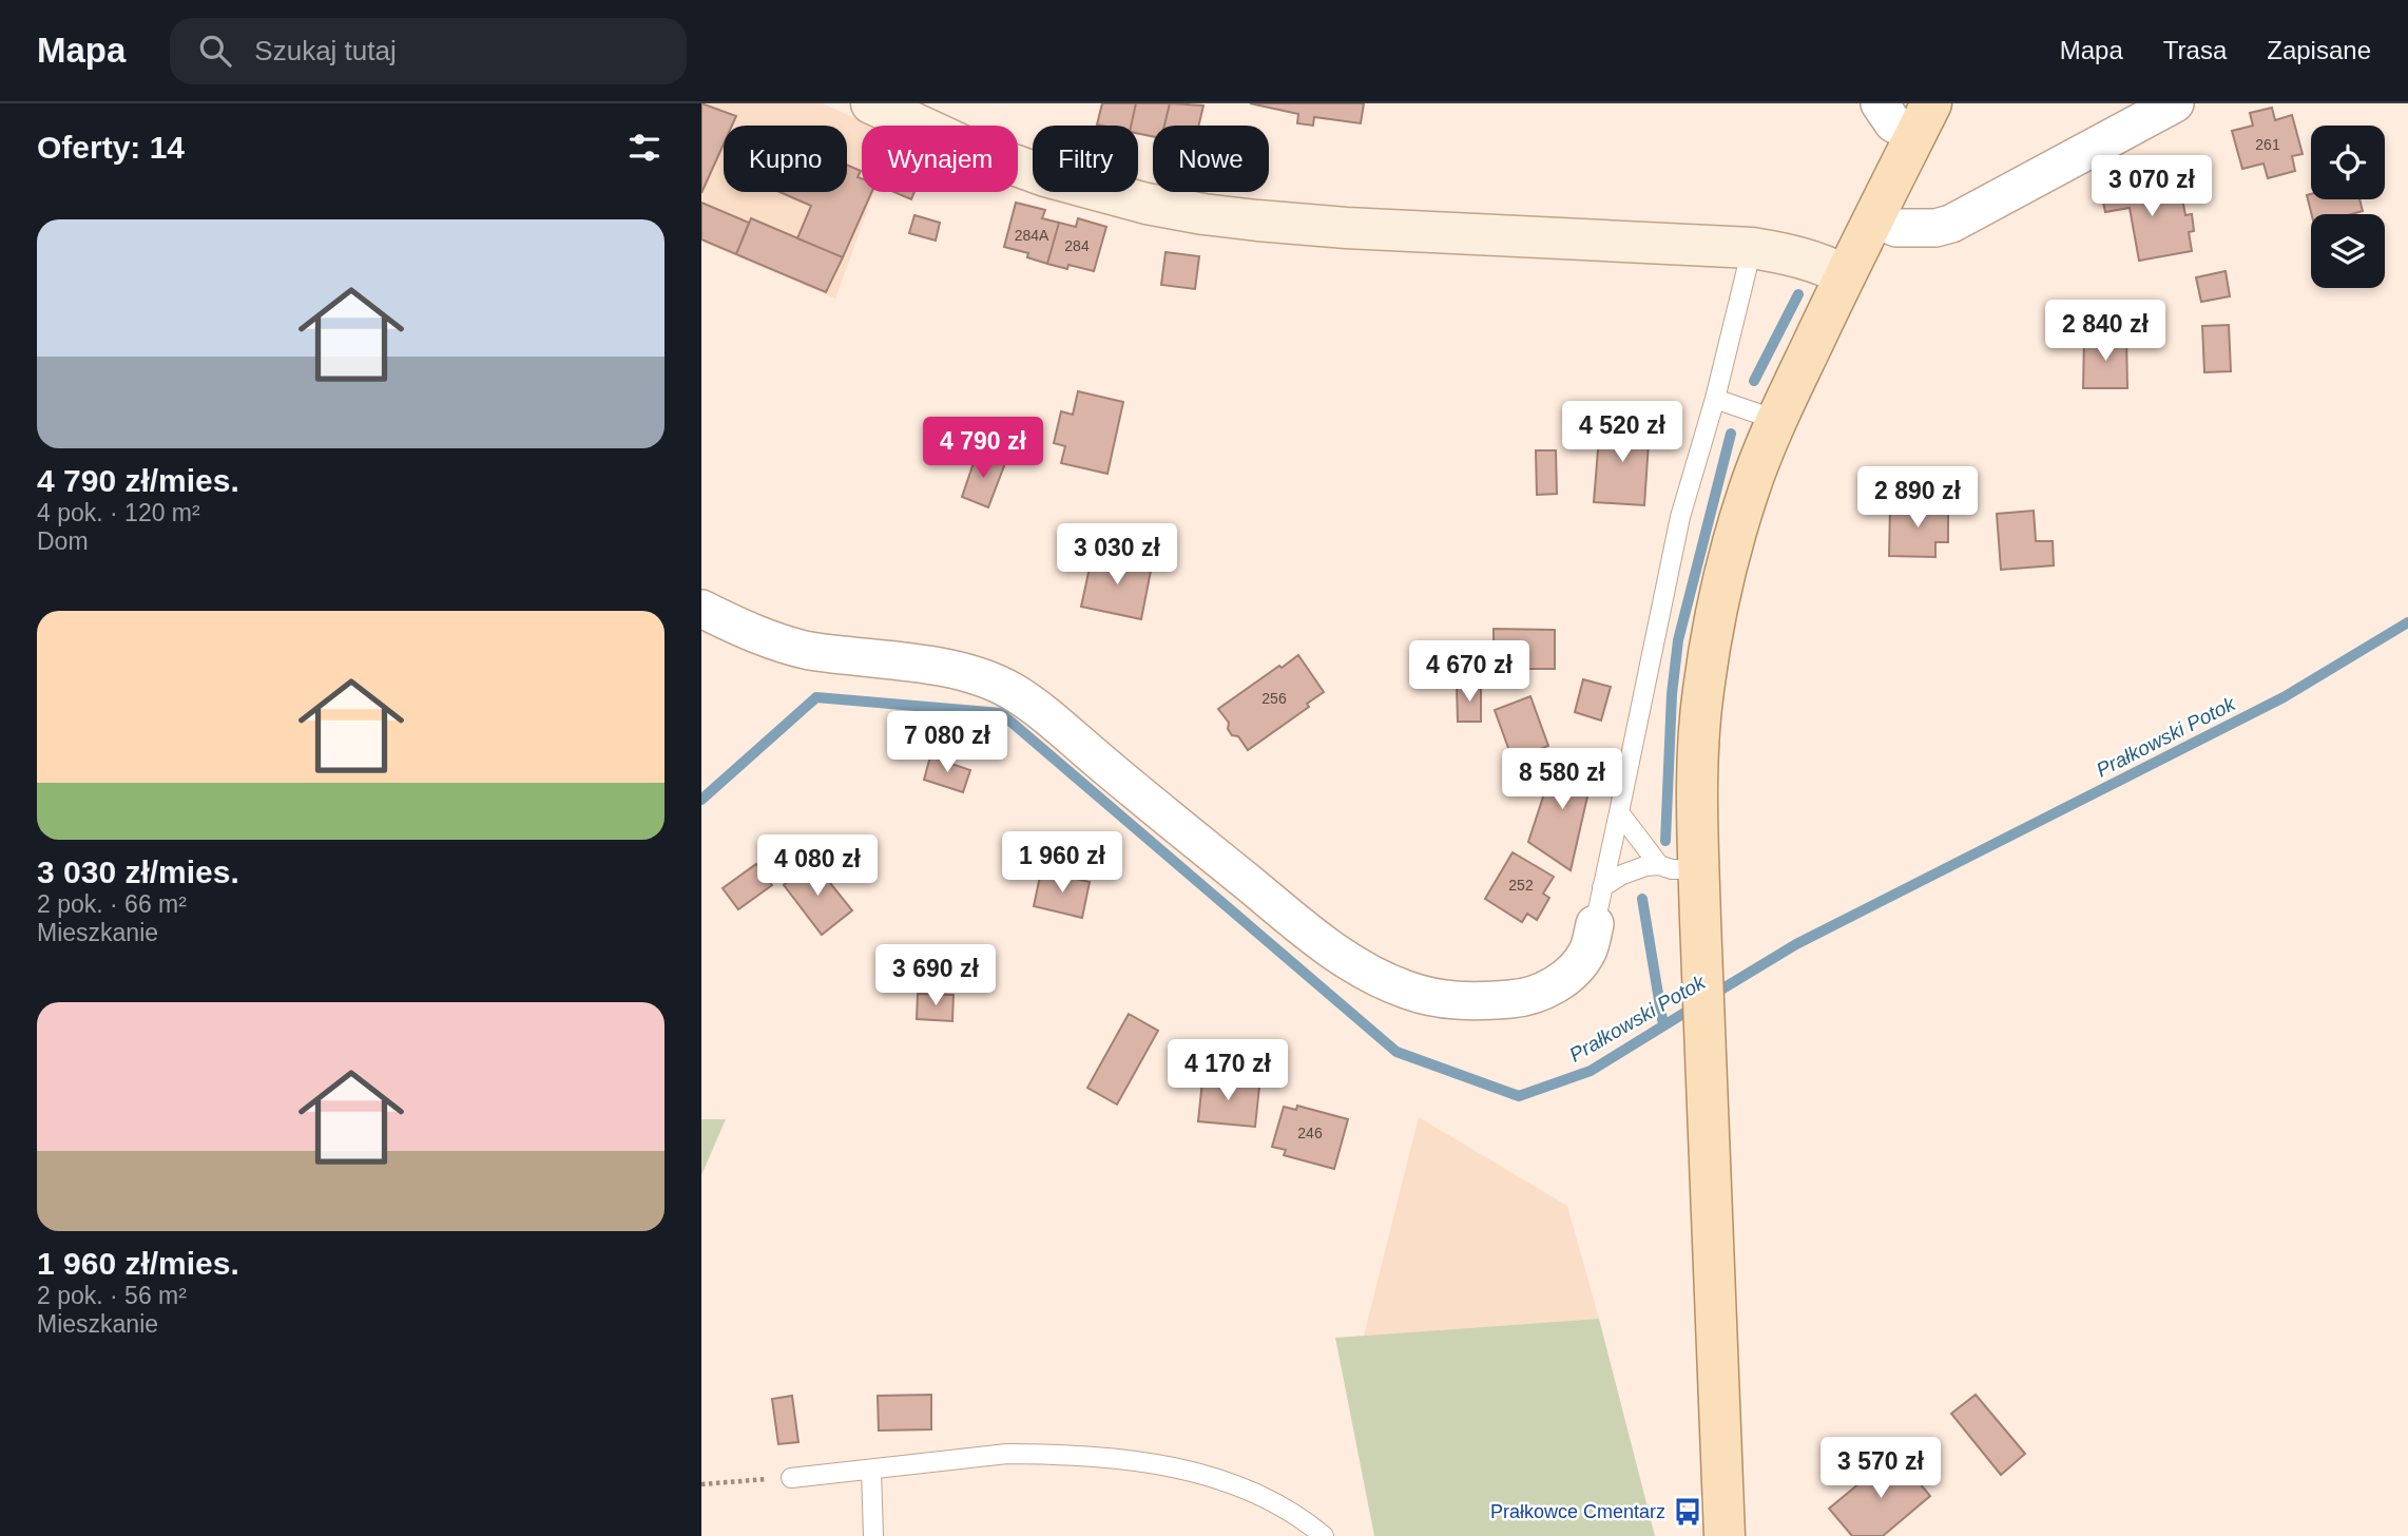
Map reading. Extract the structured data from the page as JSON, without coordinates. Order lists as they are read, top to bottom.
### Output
{
  "water": ["Prałkowski Potok"],
  "places": {
    "bus stop": ["Prałkowce Cmentarz"]
  },
  "house_numbers": [
    "261",
    "284A",
    "284",
    "256",
    "252",
    "246"
  ],
  "page": {
    "header": "Mapa",
    "search": "Szukaj tutaj",
    "nav": ["Mapa", "Trasa", "Zapisane"],
    "heading": "Oferty: 14",
    "chip": [
      "Kupno",
      "Wynajem",
      "Filtry",
      "Nowe"
    ],
    "price": [
      "3 070 zł",
      "2 840 zł",
      "4 520 zł",
      "4 790 zł",
      "2 890 zł",
      "3 030 zł",
      "4 670 zł",
      "7 080 zł",
      "8 580 zł",
      "1 960 zł",
      "4 080 zł",
      "3 690 zł",
      "4 170 zł",
      "3 570 zł"
    ],
    "list": [
      {
        "name": "4 790 zł/mies.",
        "note": "4 pok. · 120 m² · Dom"
      },
      {
        "name": "3 030 zł/mies.",
        "note": "2 pok. · 66 m² · Mieszkanie"
      },
      {
        "name": "1 960 zł/mies.",
        "note": "2 pok. · 56 m² · Mieszkanie"
      }
    ]
  }
}
